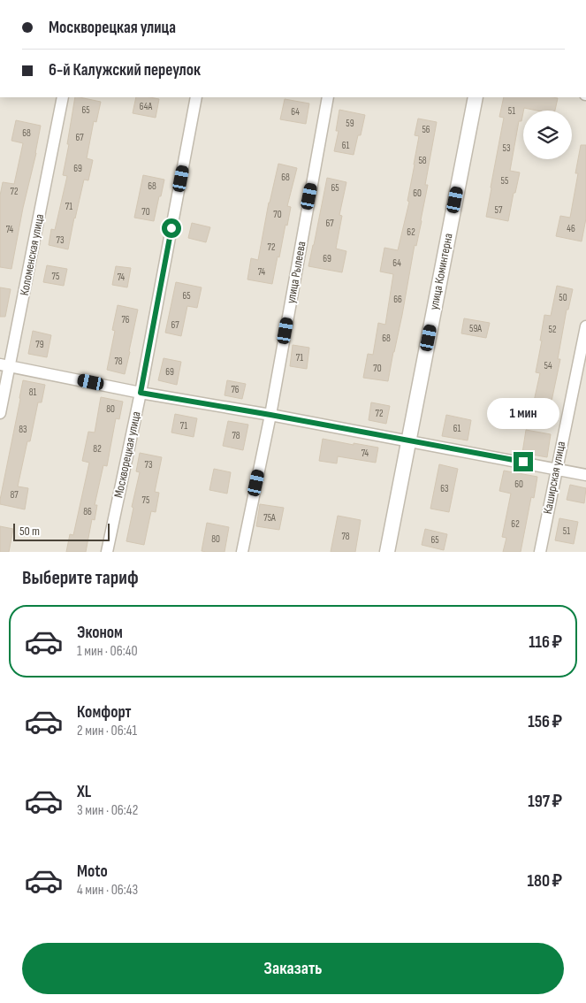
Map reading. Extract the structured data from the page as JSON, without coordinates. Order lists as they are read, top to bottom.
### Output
{
  "streets": {
    "street": [
      "Коломенская улица",
      "улица Коминтерна",
      "улица Рылеева",
      "Москворецкая улица",
      "Каширская улица"
    ]
  },
  "house_numbers": [
    "64А",
    "65",
    "51",
    "64",
    "59",
    "56",
    "68",
    "67",
    "61",
    "53",
    "58",
    "69",
    "68",
    "55",
    "68",
    "65",
    "72",
    "60",
    "71",
    "57",
    "70",
    "70",
    "67",
    "46",
    "74",
    "62",
    "73",
    "72",
    "69",
    "64",
    "74",
    "75",
    "74",
    "65",
    "50",
    "66",
    "76",
    "67",
    "59А",
    "52",
    "68",
    "79",
    "71",
    "78",
    "54",
    "70",
    "69",
    "76",
    "81",
    "80",
    "72",
    "71",
    "61",
    "83",
    "78",
    "82",
    "74",
    "73",
    "60",
    "63",
    "87",
    "75",
    "86",
    "75А",
    "62",
    "51",
    "78",
    "80",
    "65"
  ],
  "scale_bar": "50 m",
  "page": {
    "banner": ["Москворецкая улица", "6-й Калужский переулок"],
    "bubble": "1 мин",
    "scale": "50 m",
    "heading": "Выберите тариф",
    "list": [
      {
        "name": "Эконом",
        "note": "1 мин · 06:40",
        "value": "116 ₽"
      },
      {
        "name": "Комфорт",
        "note": "2 мин · 06:41",
        "value": "156 ₽"
      },
      {
        "name": "XL",
        "note": "3 мин · 06:42",
        "value": "197 ₽"
      },
      {
        "name": "Moto",
        "note": "4 мин · 06:43",
        "value": "180 ₽"
      }
    ],
    "buttons": "Заказать"
  }
}
